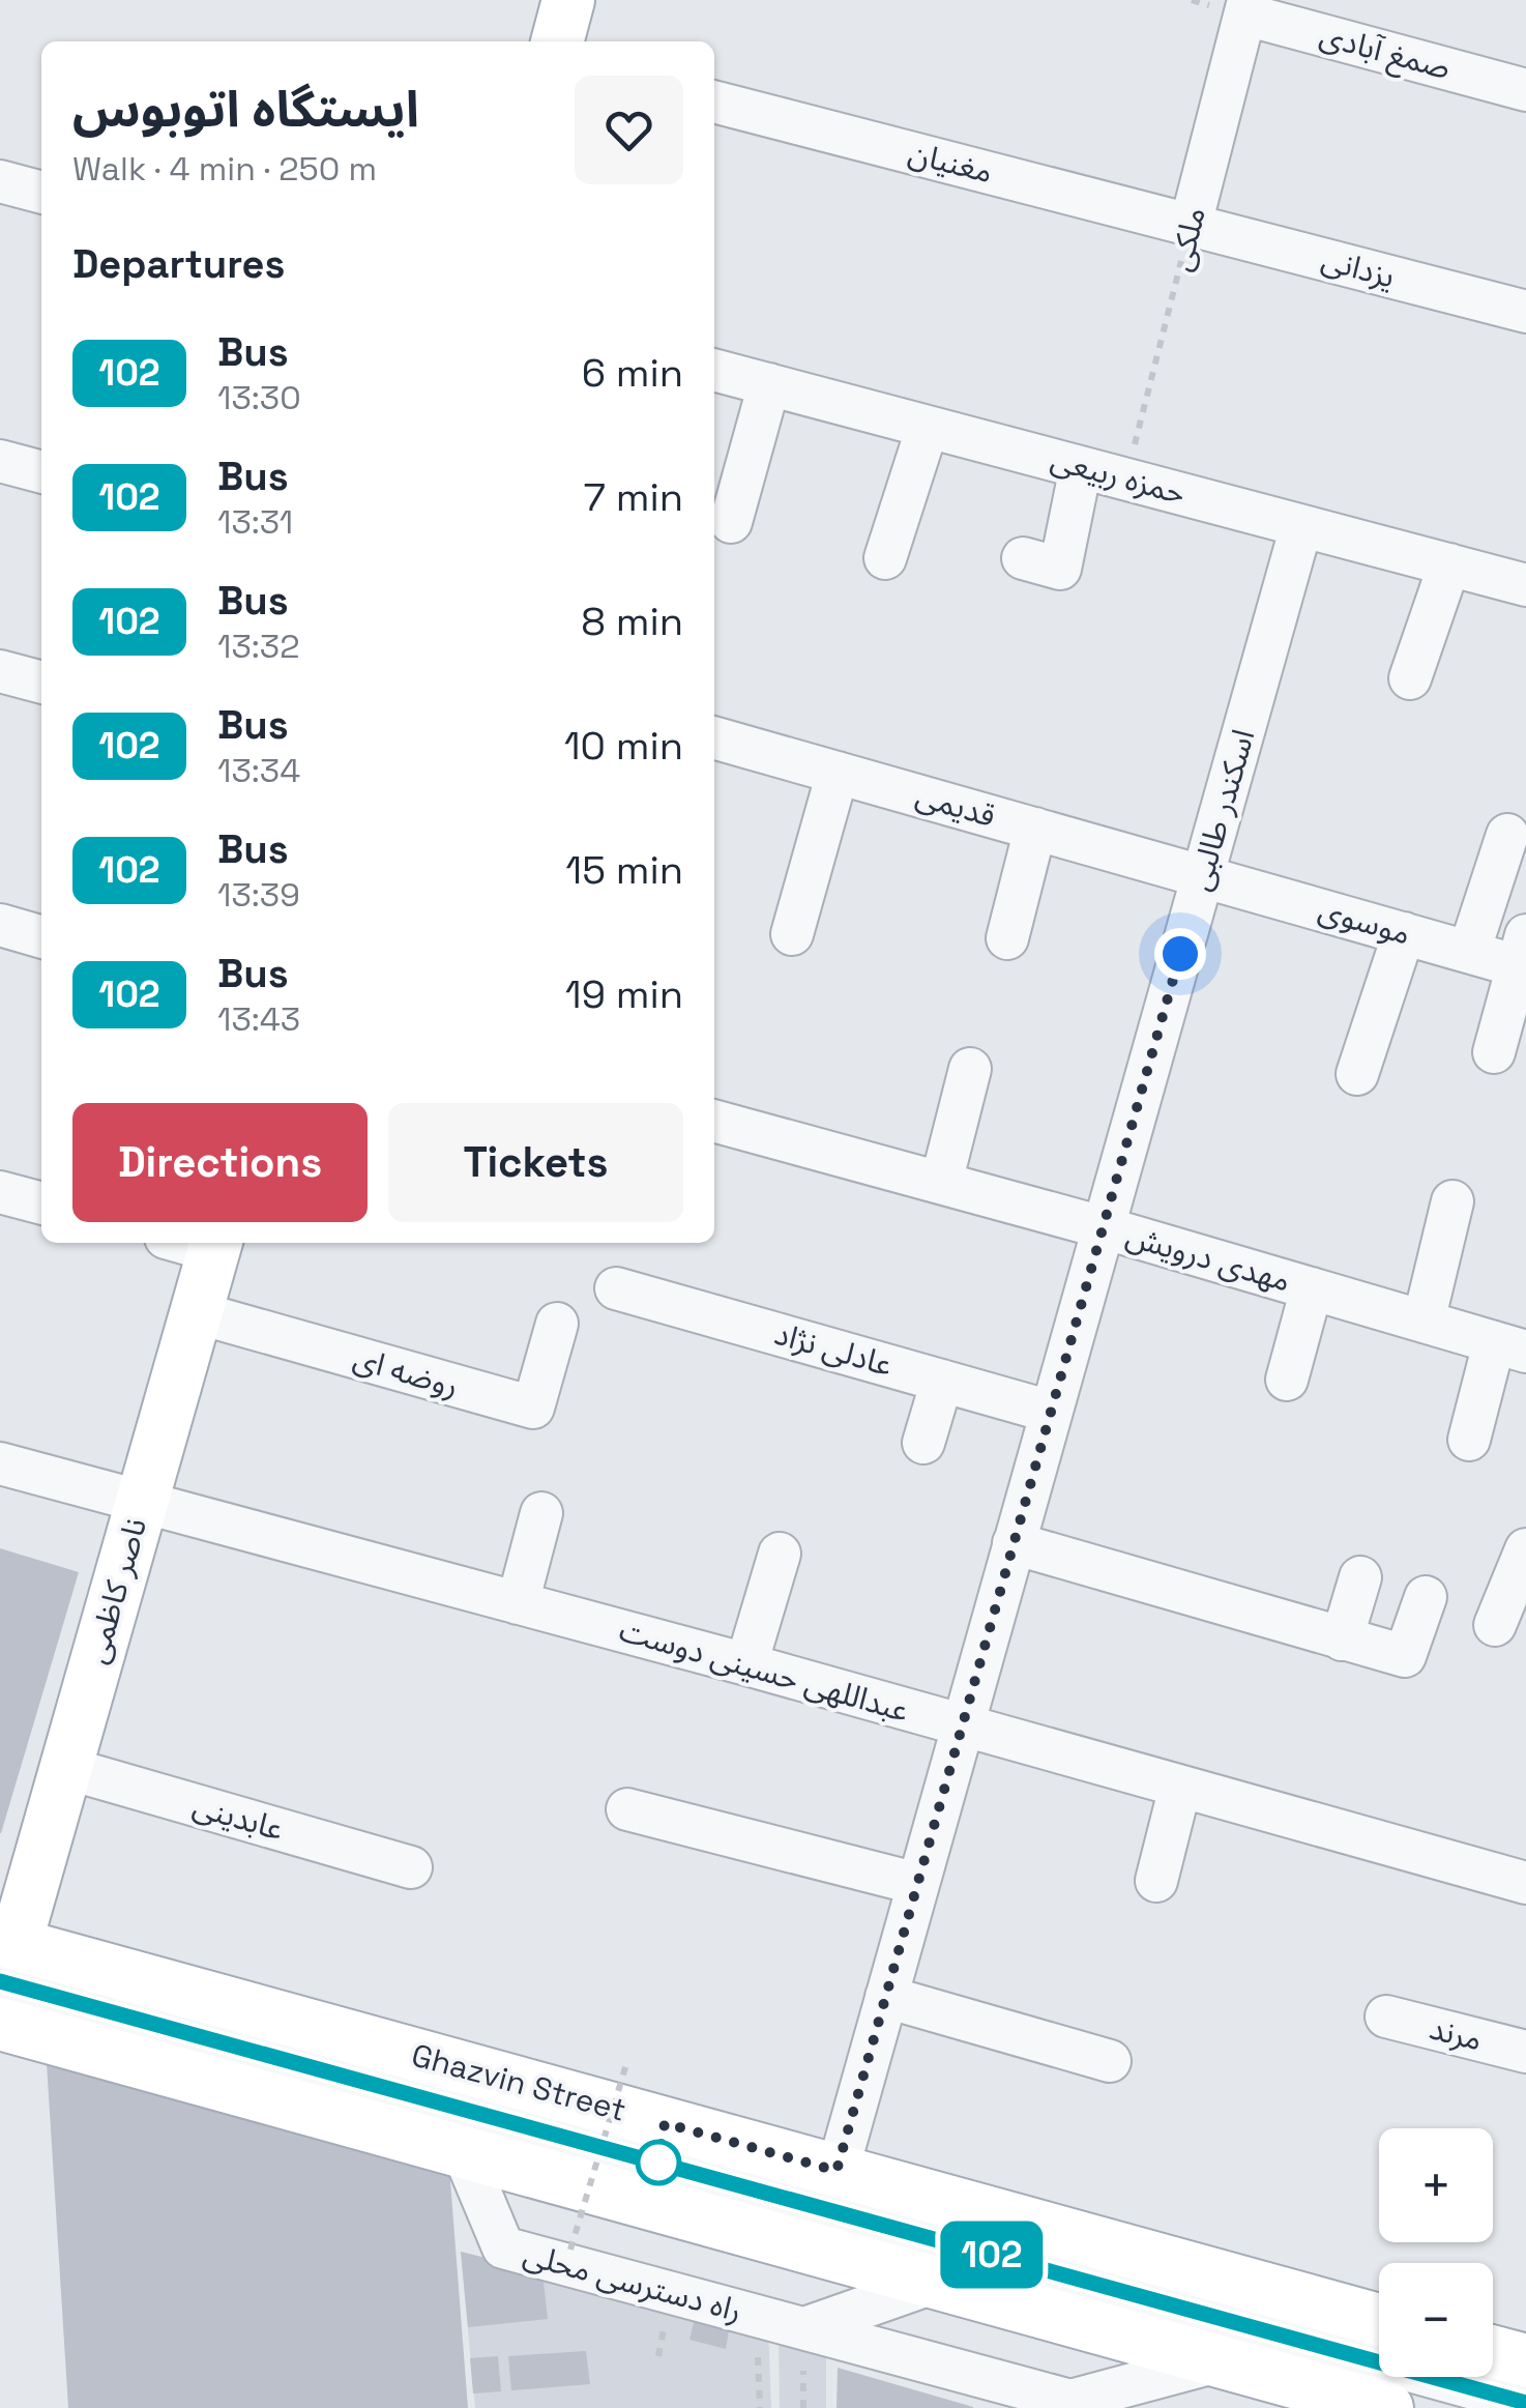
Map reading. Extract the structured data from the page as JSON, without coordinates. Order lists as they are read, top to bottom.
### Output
{
  "streets": {
    "main road": ["ناصر کاظمی", "Ghazvin Street"],
    "street": [
      "صمغ آبادی",
      "مغنیان",
      "ملکی",
      "یزدانی",
      "حمزه ربیعی",
      "قدیمی",
      "اسکندر طالبی",
      "موسوی",
      "مهدی درویش",
      "عادلی نژاد",
      "روضه ای",
      "عبداللهی حسینی دوست",
      "عابدینی",
      "مرند",
      "راه دسترسی محلی"
    ]
  },
  "crossings": [
    ["صمغ آبادی", "ملکی"],
    ["مغنیان", "ملکی"],
    ["مغنیان", "یزدانی"],
    ["ملکی", "یزدانی"],
    ["ملکی", "حمزه ربیعی"],
    ["حمزه ربیعی", "اسکندر طالبی"],
    ["قدیمی", "اسکندر طالبی"],
    ["قدیمی", "موسوی"],
    ["اسکندر طالبی", "موسوی"],
    ["اسکندر طالبی", "مهدی درویش"],
    ["اسکندر طالبی", "عادلی نژاد"],
    ["اسکندر طالبی", "عبداللهی حسینی دوست"],
    ["اسکندر طالبی", "Ghazvin Street"],
    ["روضه ای", "ناصر کاظمی"],
    ["ناصر کاظمی", "عبداللهی حسینی دوست"],
    ["ناصر کاظمی", "عابدینی"],
    ["ناصر کاظمی", "Ghazvin Street"]
  ],
  "lines": ["bus line 102"],
  "page": {
    "on_map": "102",
    "heading": [
      ["ایستگاه اتوبوس", "Walk · 4 min · 250 m"],
      "Departures"
    ],
    "list": [
      {
        "mark": "102",
        "name": "Bus",
        "note": "13:30",
        "value": "6 min"
      },
      {
        "mark": "102",
        "name": "Bus",
        "note": "13:31",
        "value": "7 min"
      },
      {
        "mark": "102",
        "name": "Bus",
        "note": "13:32",
        "value": "8 min"
      },
      {
        "mark": "102",
        "name": "Bus",
        "note": "13:34",
        "value": "10 min"
      },
      {
        "mark": "102",
        "name": "Bus",
        "note": "13:39",
        "value": "15 min"
      },
      {
        "mark": "102",
        "name": "Bus",
        "note": "13:43",
        "value": "19 min"
      }
    ],
    "buttons": ["Directions", "Tickets"],
    "map_buttons": ["+", "−"]
  }
}
